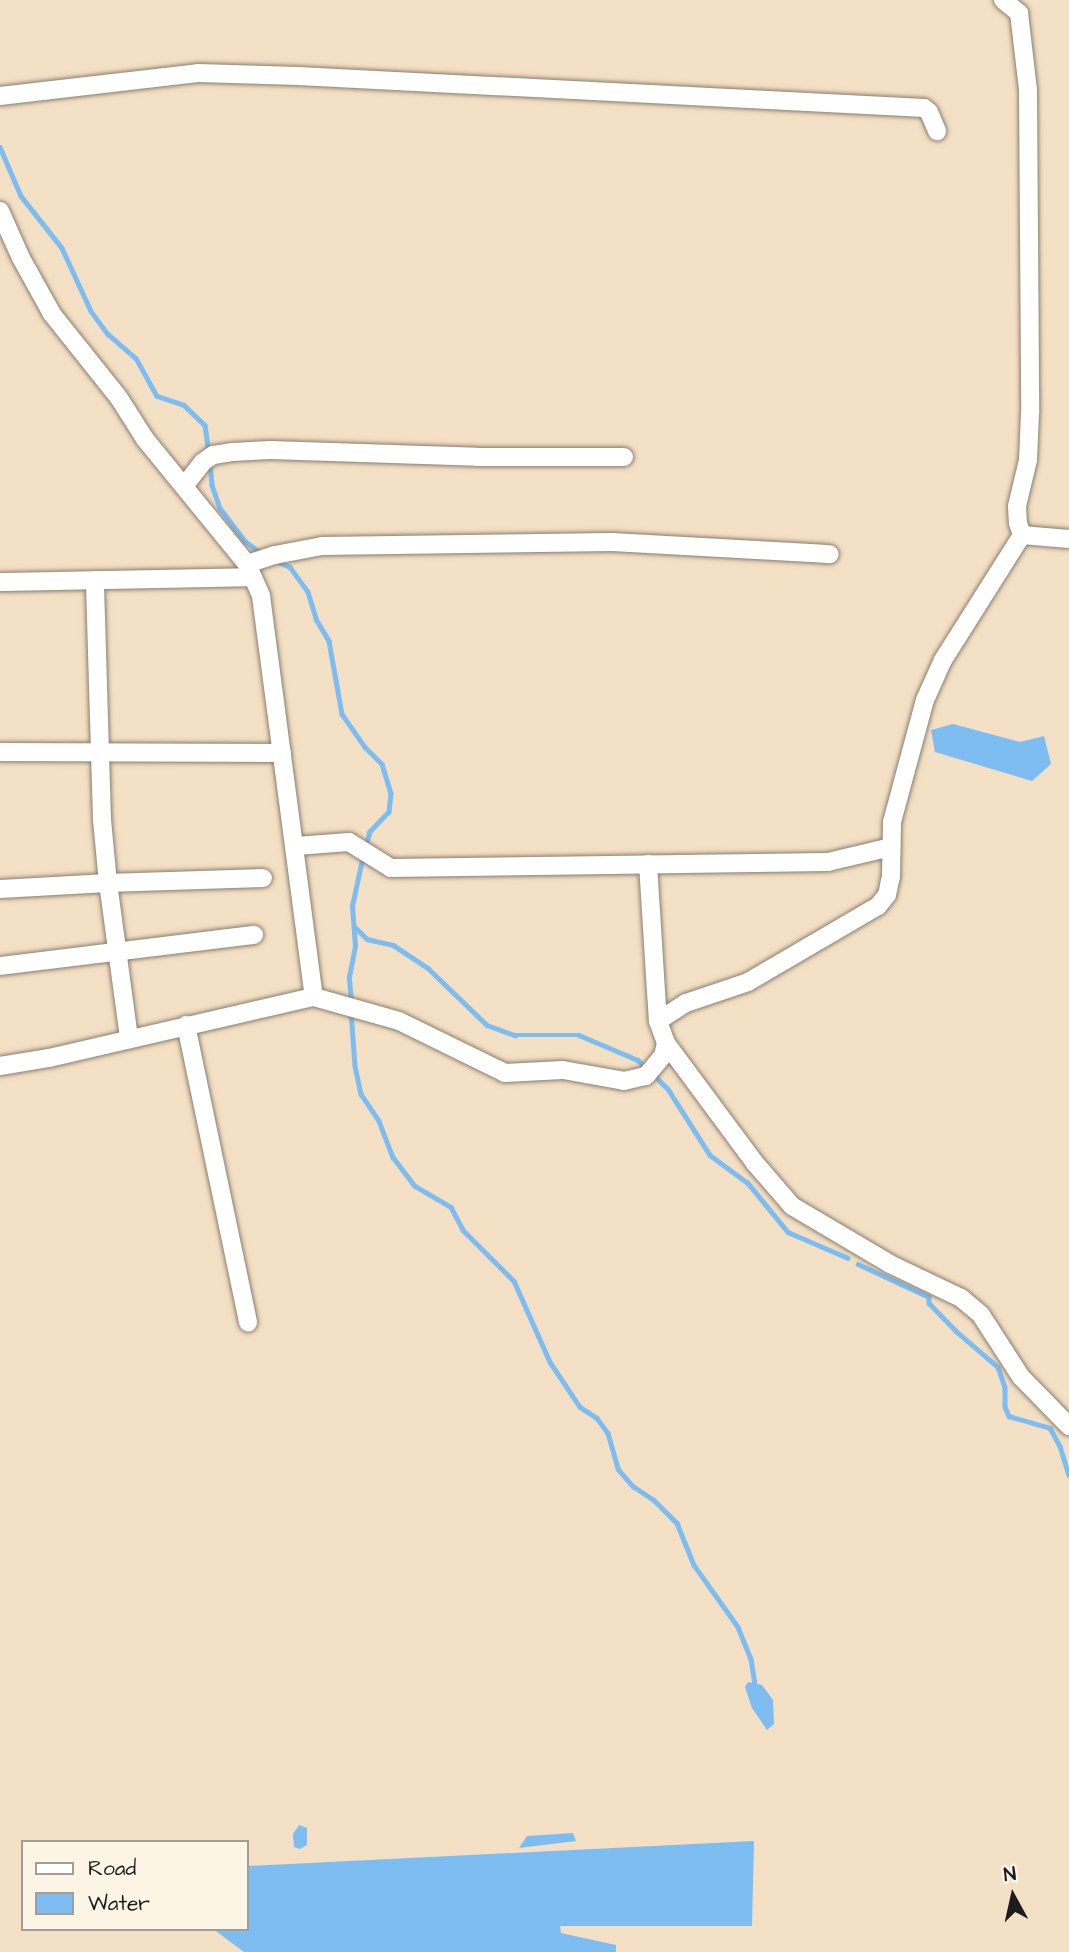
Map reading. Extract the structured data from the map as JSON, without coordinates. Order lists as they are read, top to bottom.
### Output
{
  "legend": ["Road", "Water"],
  "north": "top"
}
